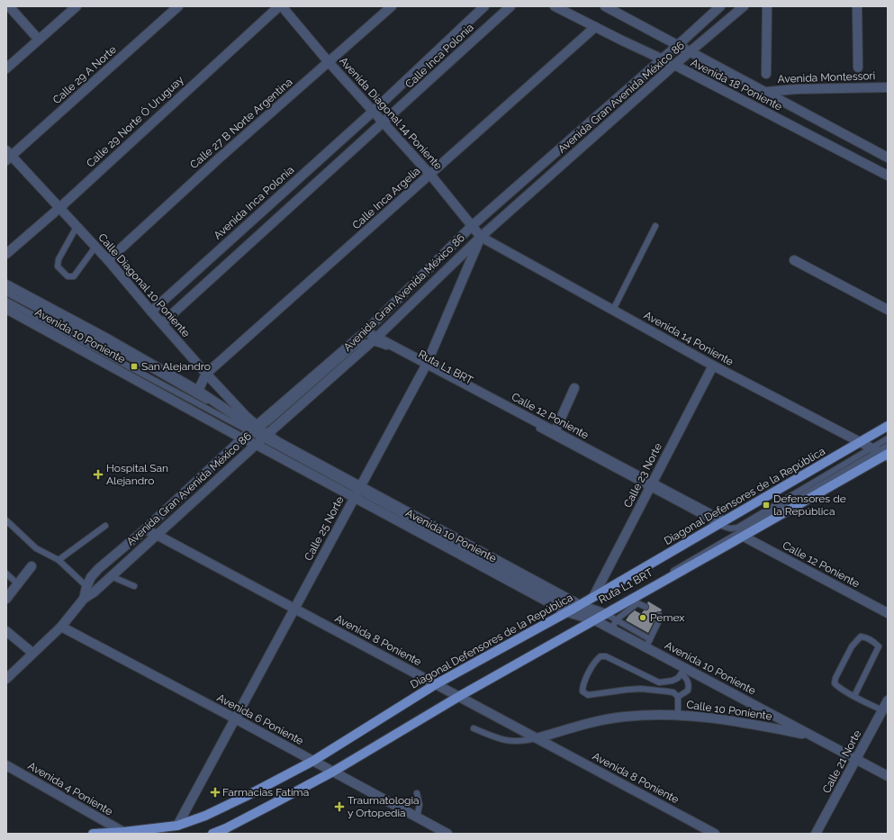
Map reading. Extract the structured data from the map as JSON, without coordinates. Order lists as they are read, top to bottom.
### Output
{
  "streets": {
    "main road": ["Diagonal Defensores de la República"],
    "street": [
      "Calle Inca Polonia",
      "Calle 29 A Norte",
      "Avenida Montessori",
      "Avenida 18 Poniente",
      "Avenida Gran Avenida México 86",
      "Avenida Diagonal 14 Poniente",
      "Calle 29 Norte Ó Uruguay",
      "Calle 27 B Norte Argentina",
      "Calle Inca Argelia",
      "Avenida Inca Polonia",
      "Calle Diagonal 10 Poniente",
      "Avenida 10 Poniente",
      "Avenida 14 Poniente",
      "Calle 12 Poniente",
      "Calle 23 Norte",
      "Calle 25 Norte",
      "Avenida 8 Poniente",
      "Calle 10 Poniente",
      "Avenida 6 Poniente",
      "Calle 21 Norte",
      "Avenida 4 Poniente"
    ],
    "lane": ["Ruta L1 BRT"]
  },
  "crossings": [
    ["Calle Inca Polonia", "Avenida Diagonal 14 Poniente"],
    ["Calle Inca Polonia", "Avenida Inca Polonia"],
    ["Calle 29 A Norte", "Calle Diagonal 10 Poniente"],
    ["Avenida Montessori", "Avenida 18 Poniente"],
    ["Avenida 18 Poniente", "Avenida Gran Avenida México 86"],
    ["Avenida 18 Poniente", "Calle Inca Argelia"],
    ["Avenida Gran Avenida México 86", "Avenida Diagonal 14 Poniente"],
    ["Avenida Gran Avenida México 86", "Calle Diagonal 10 Poniente"],
    ["Avenida Gran Avenida México 86", "Avenida 10 Poniente"],
    ["Avenida Gran Avenida México 86", "Avenida 14 Poniente"],
    ["Avenida Gran Avenida México 86", "Calle 12 Poniente"],
    ["Avenida Gran Avenida México 86", "Calle 25 Norte"],
    ["Avenida Gran Avenida México 86", "Avenida 8 Poniente"],
    ["Avenida Gran Avenida México 86", "Avenida 6 Poniente"],
    ["Avenida Diagonal 14 Poniente", "Calle 29 Norte Ó Uruguay"],
    ["Avenida Diagonal 14 Poniente", "Calle 27 B Norte Argentina"],
    ["Avenida Diagonal 14 Poniente", "Calle Inca Argelia"],
    ["Avenida Diagonal 14 Poniente", "Avenida Inca Polonia"],
    ["Avenida Diagonal 14 Poniente", "Avenida 14 Poniente"],
    ["Avenida Diagonal 14 Poniente", "Calle 25 Norte"],
    ["Calle 29 Norte Ó Uruguay", "Calle Diagonal 10 Poniente"],
    ["Calle 27 B Norte Argentina", "Calle Diagonal 10 Poniente"],
    ["Calle Inca Argelia", "Calle Diagonal 10 Poniente"],
    ["Calle Inca Argelia", "Avenida 10 Poniente"],
    ["Avenida Inca Polonia", "Calle Diagonal 10 Poniente"],
    ["Calle Diagonal 10 Poniente", "Avenida 10 Poniente"],
    ["Avenida 10 Poniente", "Ruta L1 BRT"],
    ["Avenida 10 Poniente", "Diagonal Defensores de la República"],
    ["Avenida 10 Poniente", "Calle 25 Norte"],
    ["Avenida 10 Poniente", "Calle 10 Poniente"],
    ["Avenida 10 Poniente", "Calle 21 Norte"],
    ["Avenida 14 Poniente", "Ruta L1 BRT"],
    ["Avenida 14 Poniente", "Calle 23 Norte"],
    ["Avenida 14 Poniente", "Diagonal Defensores de la República"],
    ["Avenida 14 Poniente", "Calle 25 Norte"],
    ["Ruta L1 BRT", "Calle 12 Poniente"],
    ["Ruta L1 BRT", "Calle 23 Norte"],
    ["Ruta L1 BRT", "Diagonal Defensores de la República"],
    ["Ruta L1 BRT", "Calle 25 Norte"],
    ["Calle 12 Poniente", "Calle 23 Norte"],
    ["Calle 12 Poniente", "Diagonal Defensores de la República"],
    ["Calle 12 Poniente", "Calle 25 Norte"],
    ["Calle 23 Norte", "Diagonal Defensores de la República"],
    ["Diagonal Defensores de la República", "Calle 25 Norte"],
    ["Diagonal Defensores de la República", "Avenida 8 Poniente"],
    ["Diagonal Defensores de la República", "Avenida 6 Poniente"],
    ["Diagonal Defensores de la República", "Avenida 4 Poniente"],
    ["Calle 25 Norte", "Avenida 8 Poniente"],
    ["Calle 25 Norte", "Avenida 6 Poniente"],
    ["Avenida 8 Poniente", "Calle 10 Poniente"]
  ],
  "places": {
    "transit": ["San Alejandro", "Defensores de la República"],
    "health": ["Hospital San Alejandro", "Farmacias Fatima", "Traumatologia y Ortopedia"],
    "other": ["Pemex"]
  }
}
